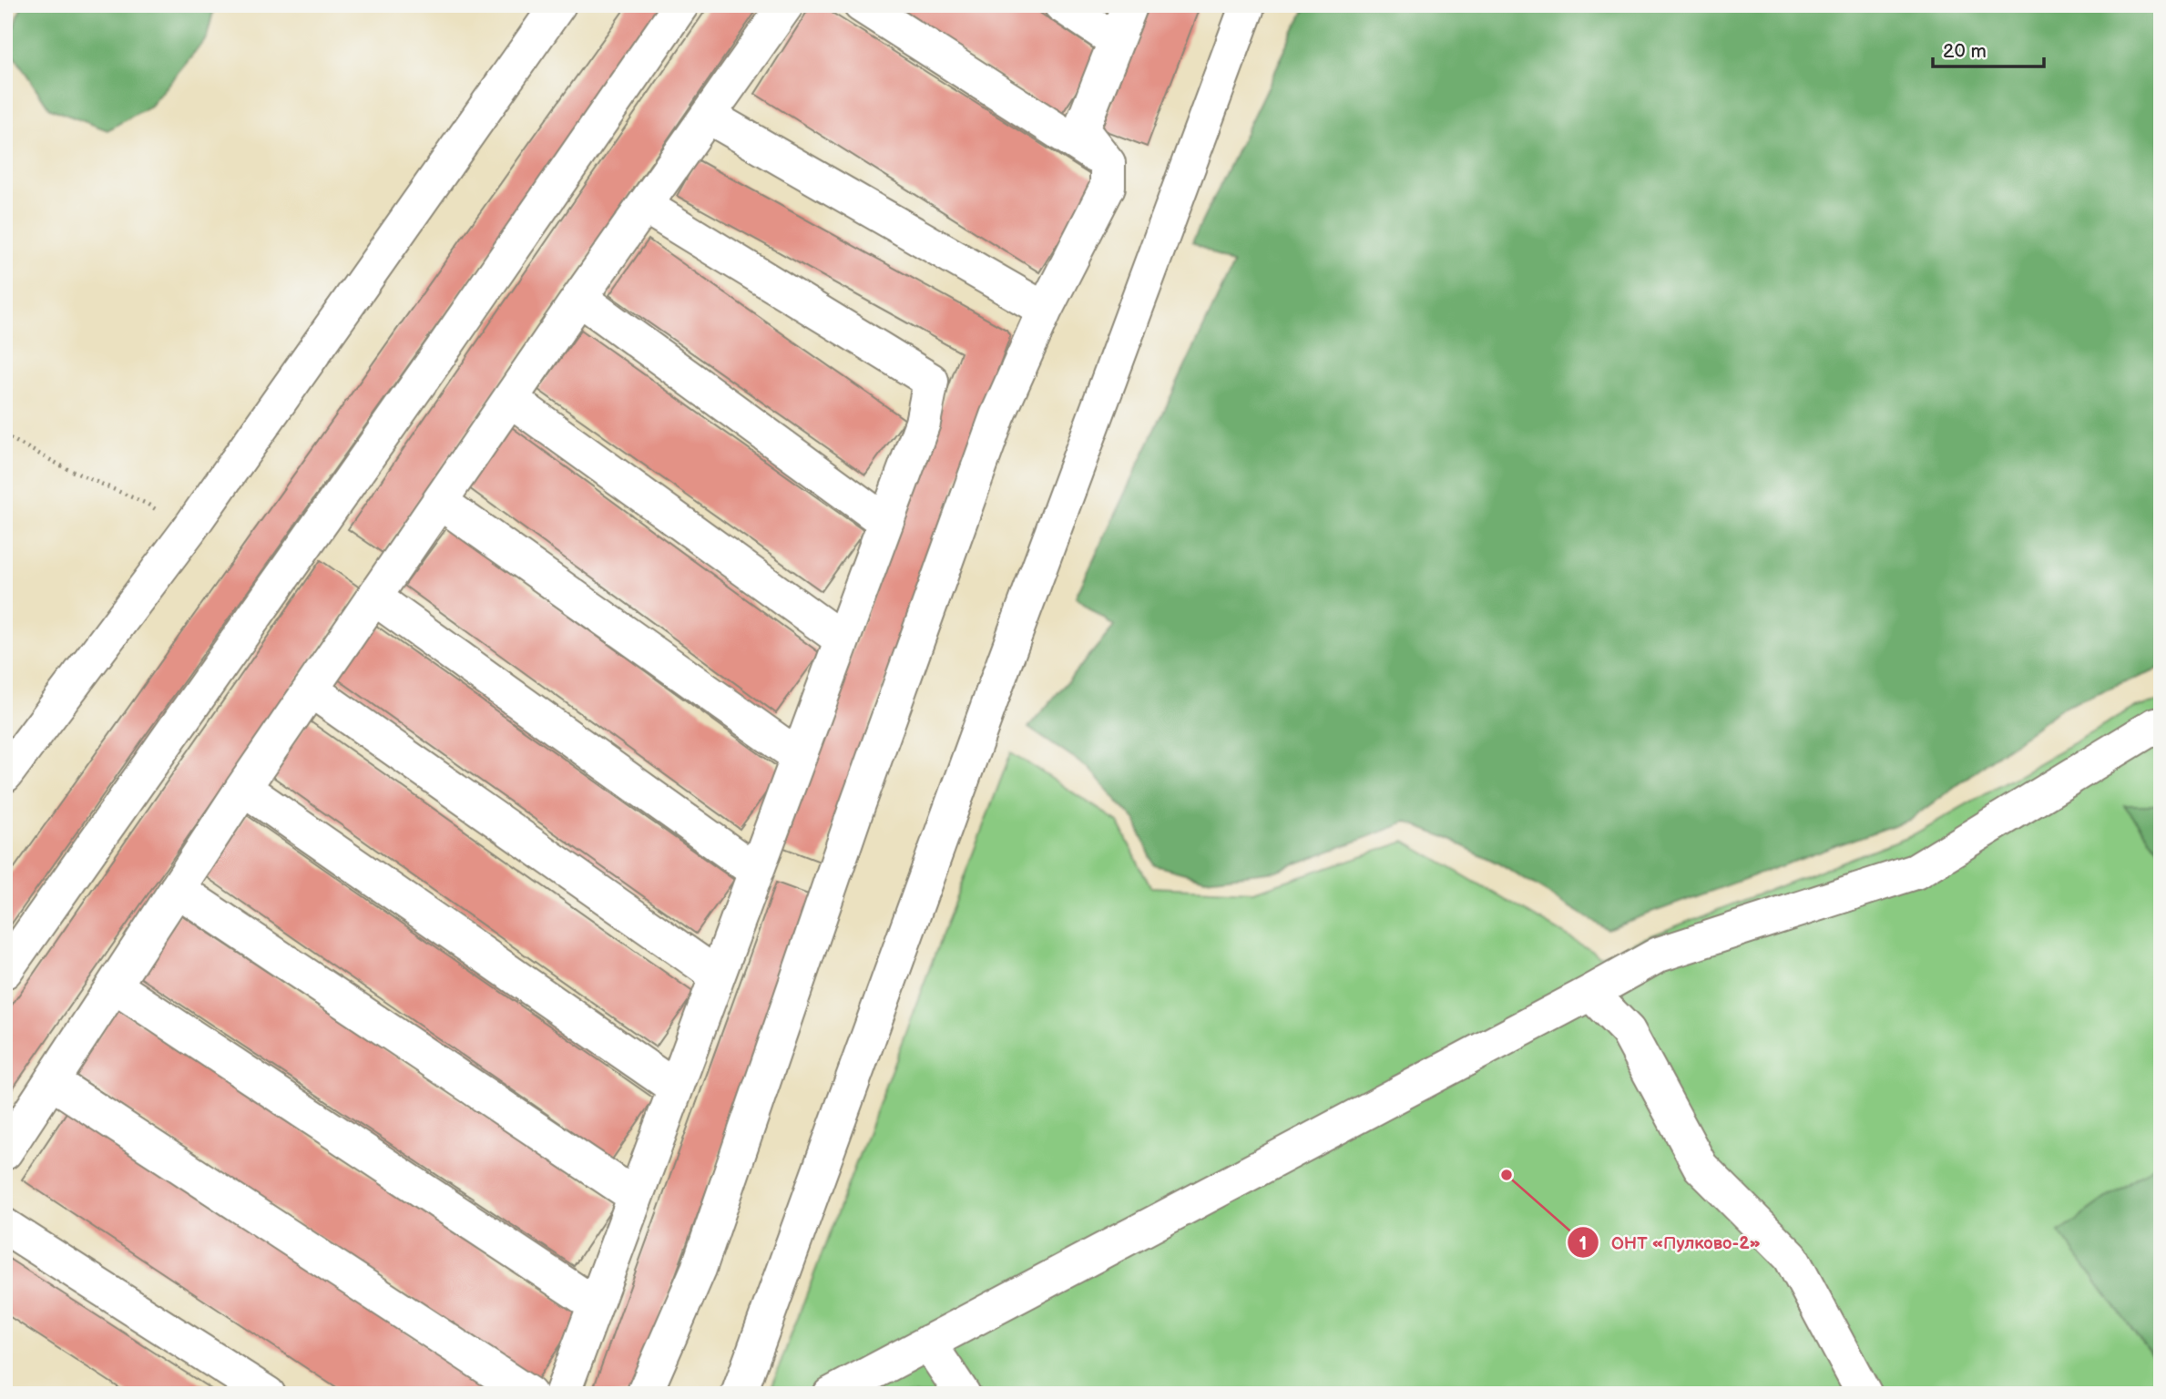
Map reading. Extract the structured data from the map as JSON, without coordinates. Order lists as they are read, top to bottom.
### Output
{
  "places": ["ОНТ «Пулково-2»"],
  "scale_bar": "20 m"
}
